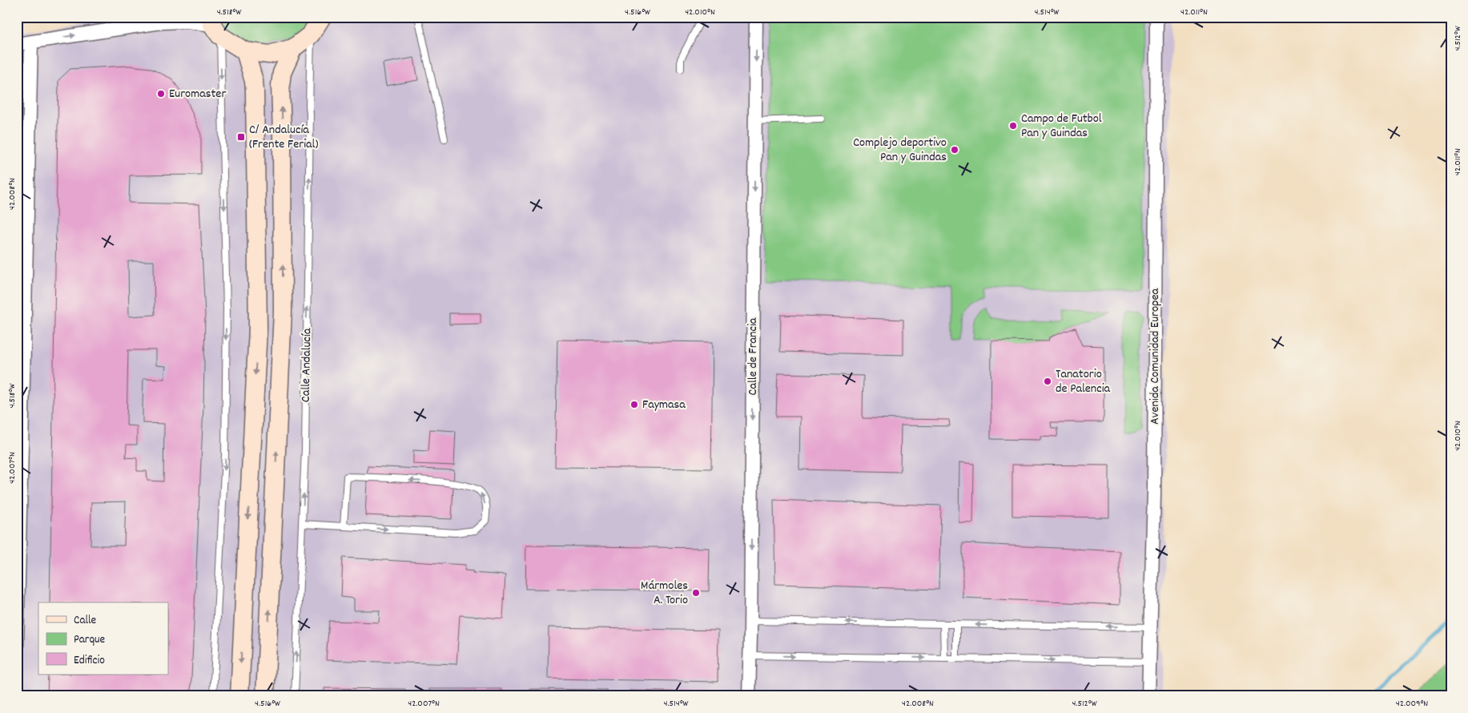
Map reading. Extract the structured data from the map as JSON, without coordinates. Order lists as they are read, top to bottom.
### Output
{
  "streets": {
    "main road": ["Calle Andalucía"],
    "street": ["Calle de Francia", "Avenida Comunidad Europea"]
  },
  "one_way": ["Calle de Francia"],
  "places": {
    "other": [
      "Euromaster",
      "Campo de Futbol Pan y Guindas",
      "Complejo deportivo Pan y Guindas",
      "Tanatorio de Palencia",
      "Faymasa",
      "Mármoles A. Torio"
    ],
    "transit": ["C/ Andalucía (Frente Ferial)"]
  },
  "legend": ["Calle", "Parque", "Edificio"],
  "coordinates": [
    "4.518°W",
    "4.516°W",
    "42.010°N",
    "4.514°W",
    "42.011°N",
    "4.512°W",
    "42.008°N",
    "42.007°N",
    "42.009°N"
  ]
}
